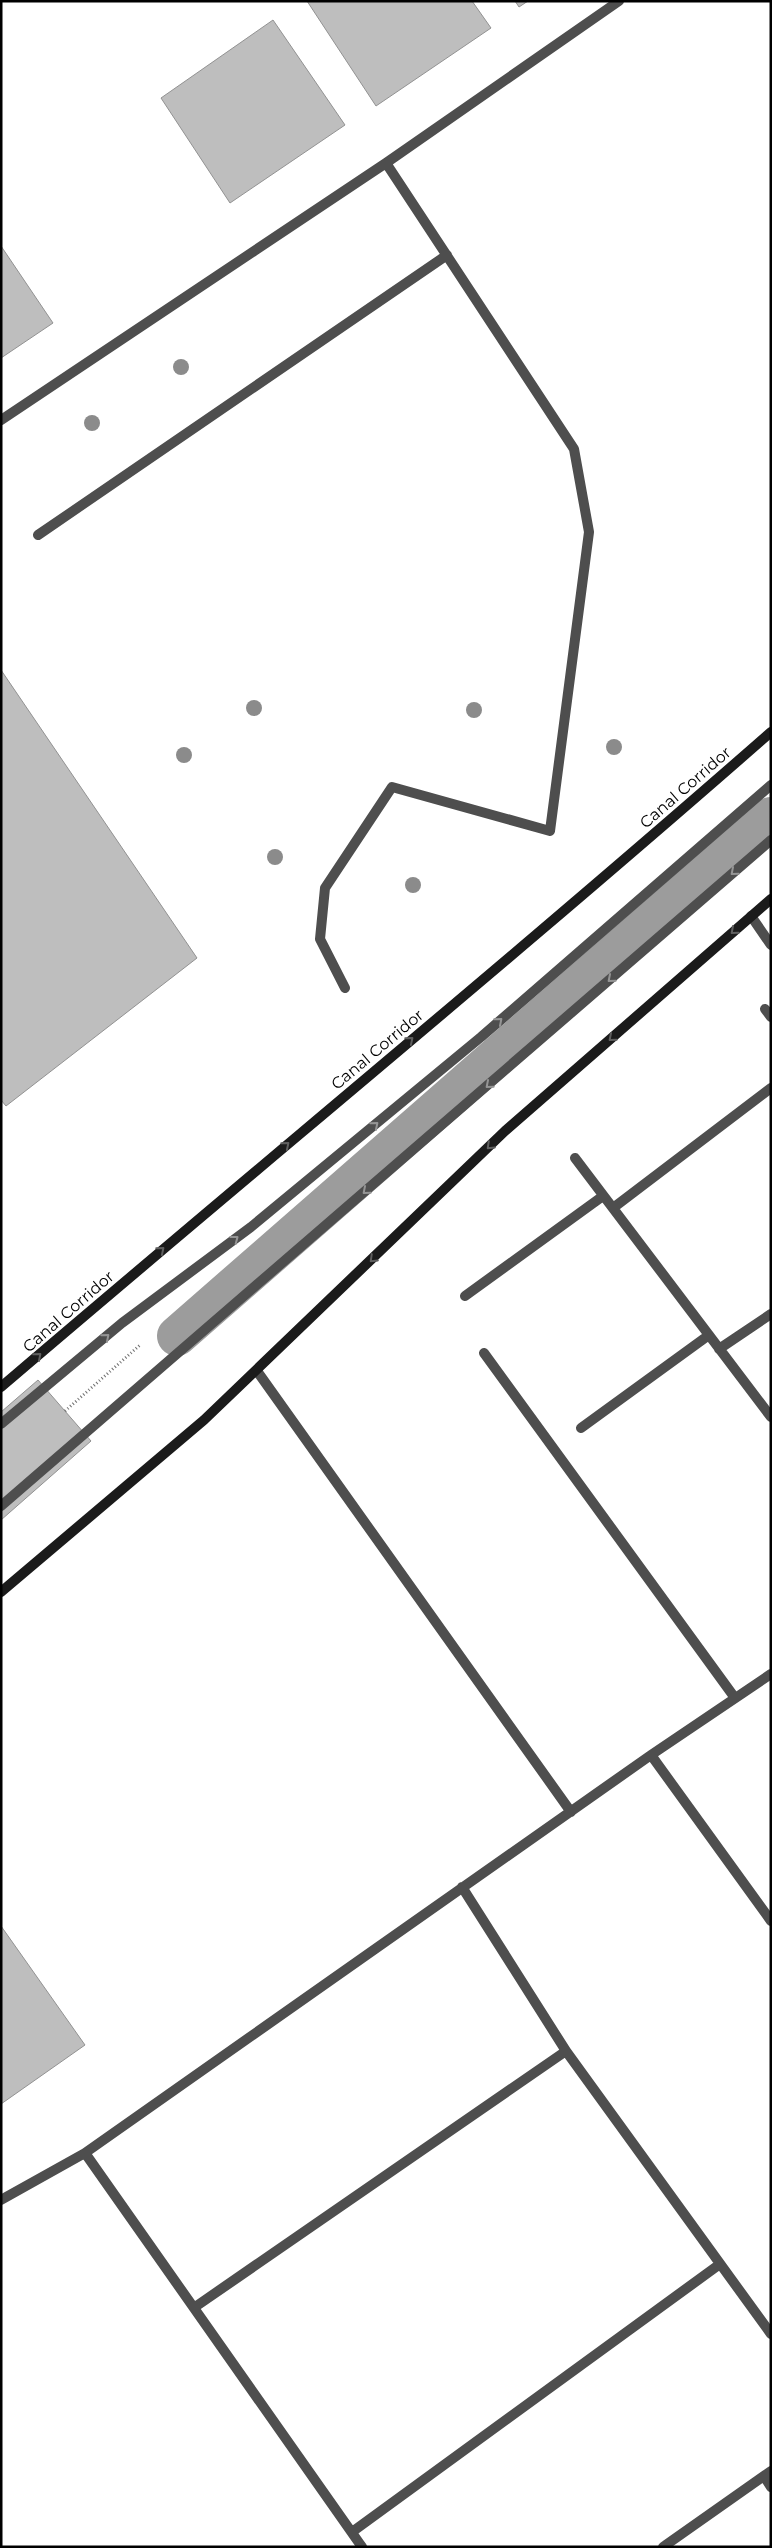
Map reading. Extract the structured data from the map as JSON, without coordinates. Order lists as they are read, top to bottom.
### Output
{
  "streets": {
    "street": ["Canal Corridor"]
  }
}
